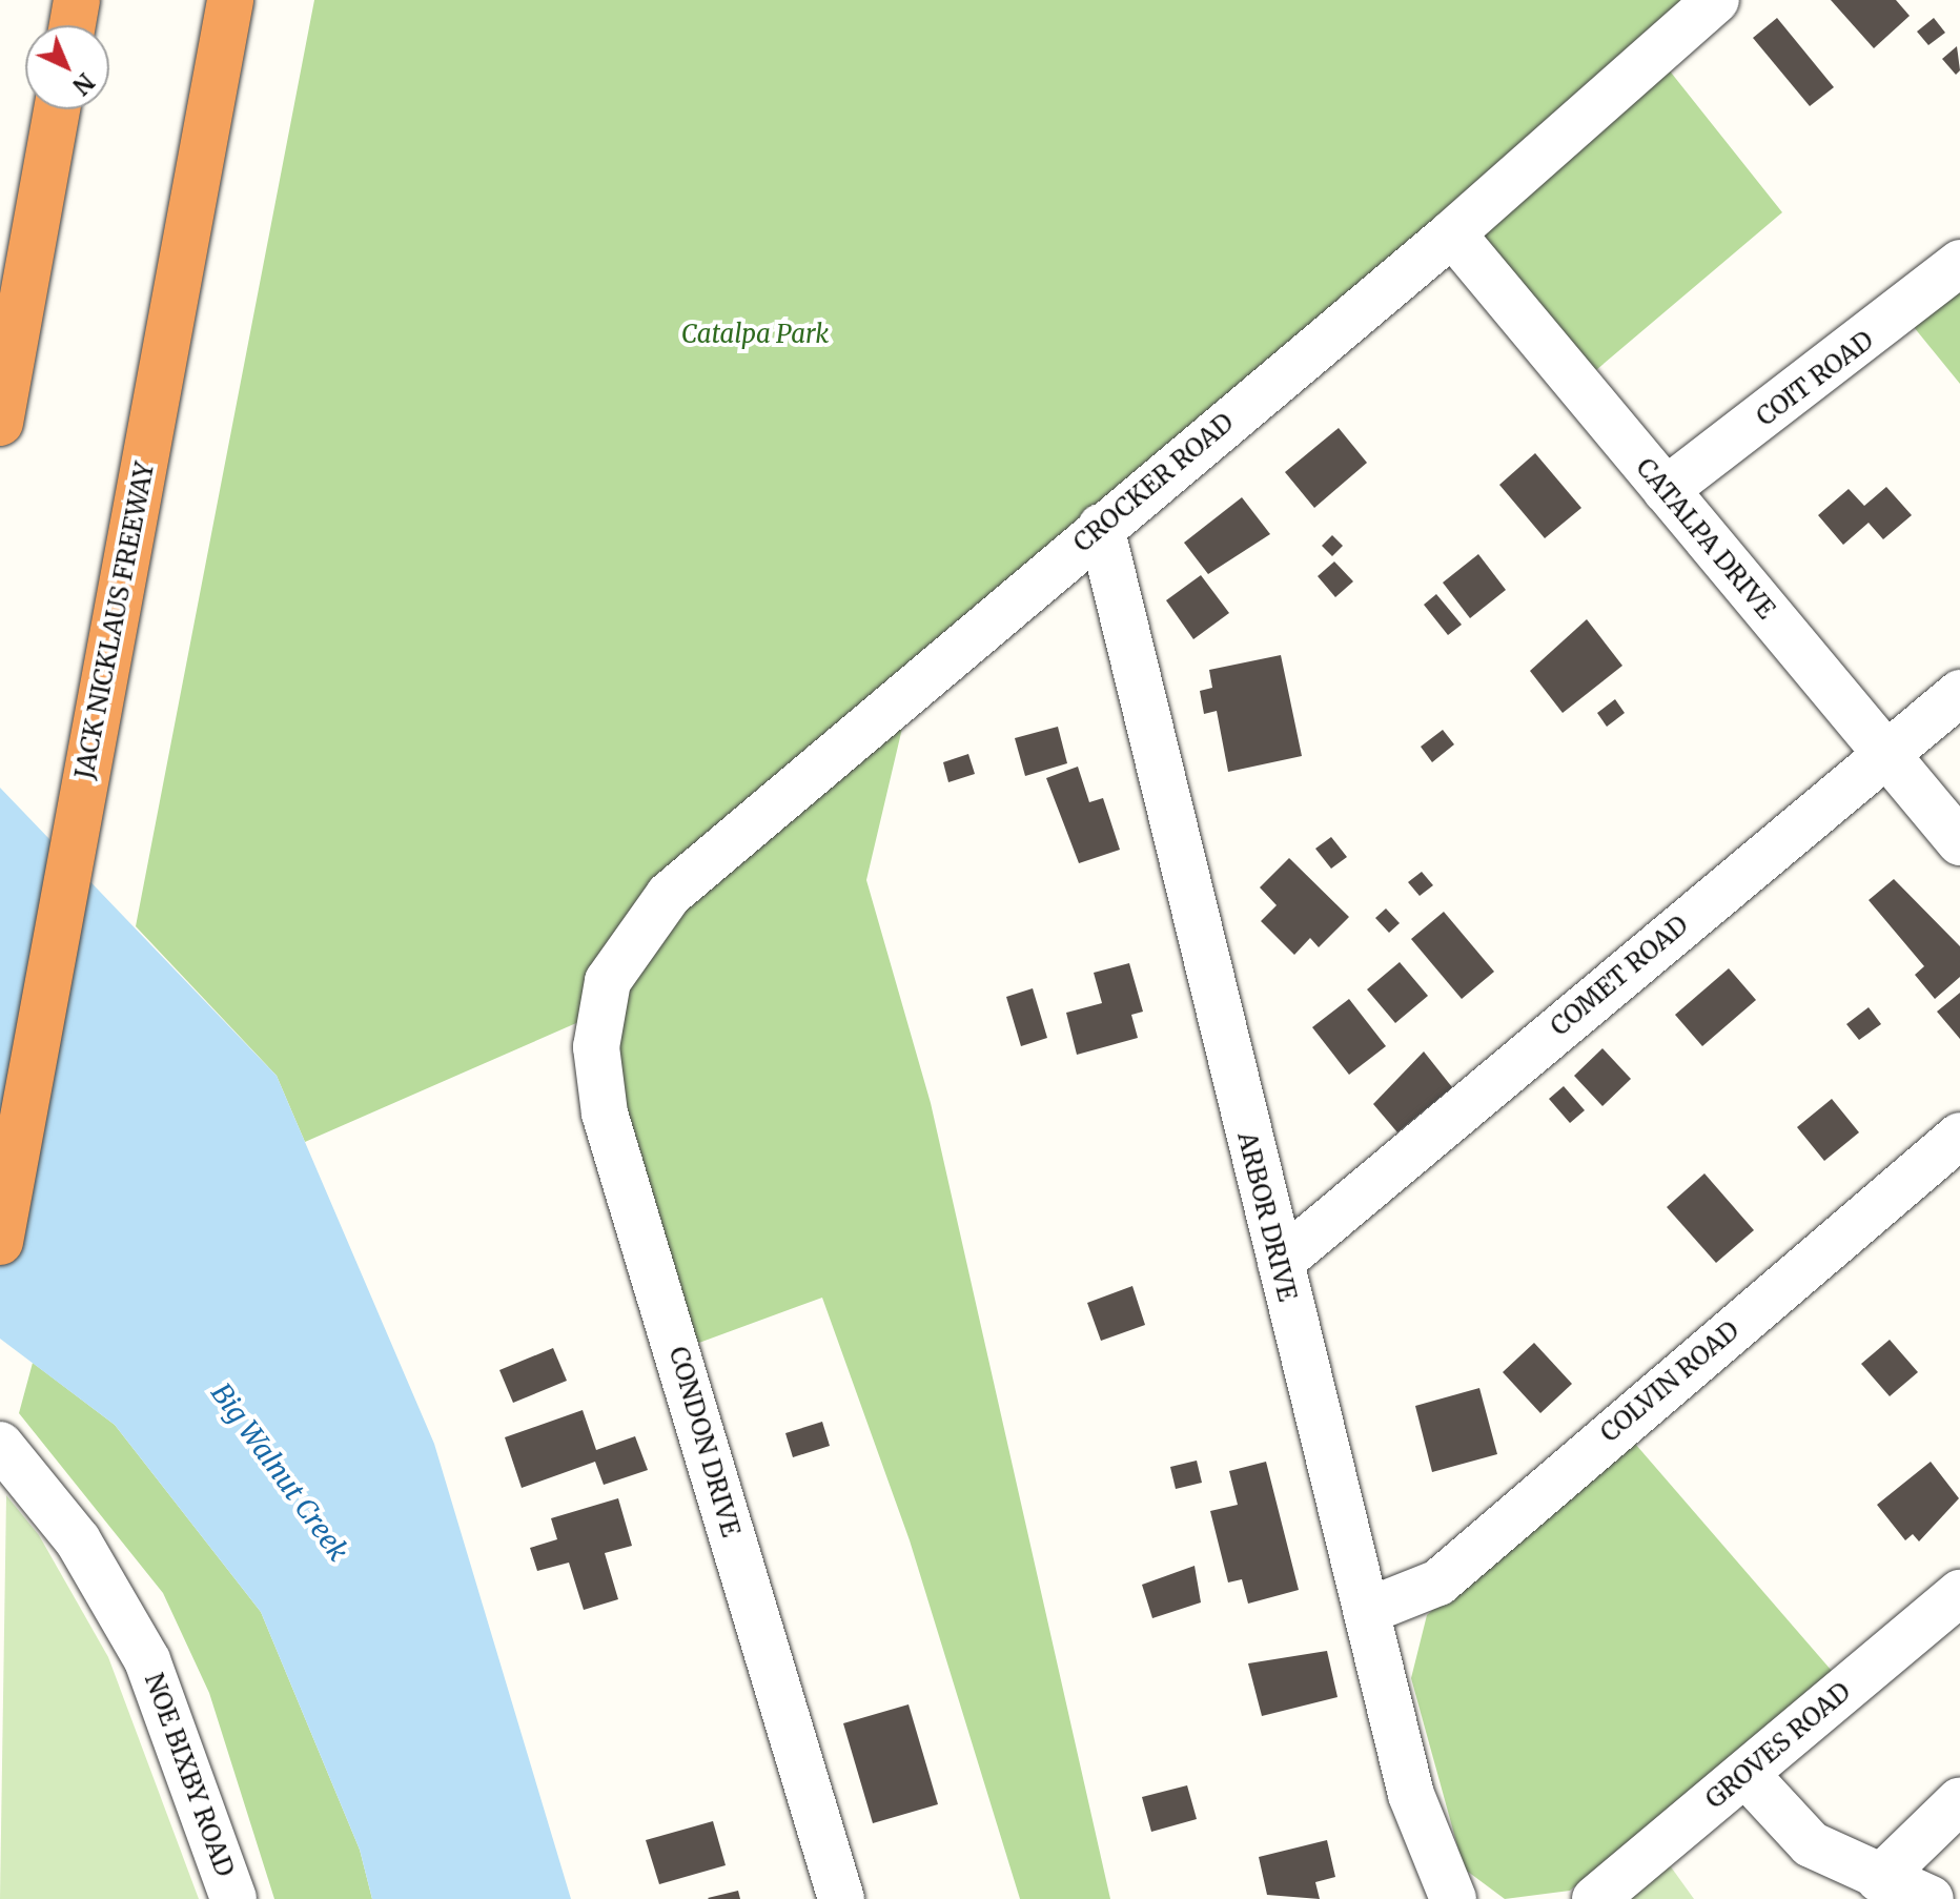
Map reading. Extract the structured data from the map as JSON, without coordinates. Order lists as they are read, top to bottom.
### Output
{
  "streets": {
    "highway": ["JACK NICKLAUS FREEWAY"],
    "street": [
      "COIT ROAD",
      "CROCKER ROAD",
      "CATALPA DRIVE",
      "COMET ROAD",
      "ARBOR DRIVE",
      "COLVIN ROAD",
      "CONDON DRIVE",
      "GROVES ROAD",
      "NOE BIXBY ROAD"
    ]
  },
  "crossings": [
    ["COIT ROAD", "CATALPA DRIVE"],
    ["CROCKER ROAD", "CATALPA DRIVE"],
    ["CROCKER ROAD", "ARBOR DRIVE"],
    ["CROCKER ROAD", "CONDON DRIVE"],
    ["CATALPA DRIVE", "COMET ROAD"],
    ["COMET ROAD", "ARBOR DRIVE"],
    ["ARBOR DRIVE", "COLVIN ROAD"]
  ],
  "water": ["Big Walnut Creek"],
  "parks": ["Catalpa Park"],
  "north": "bottom right"
}
